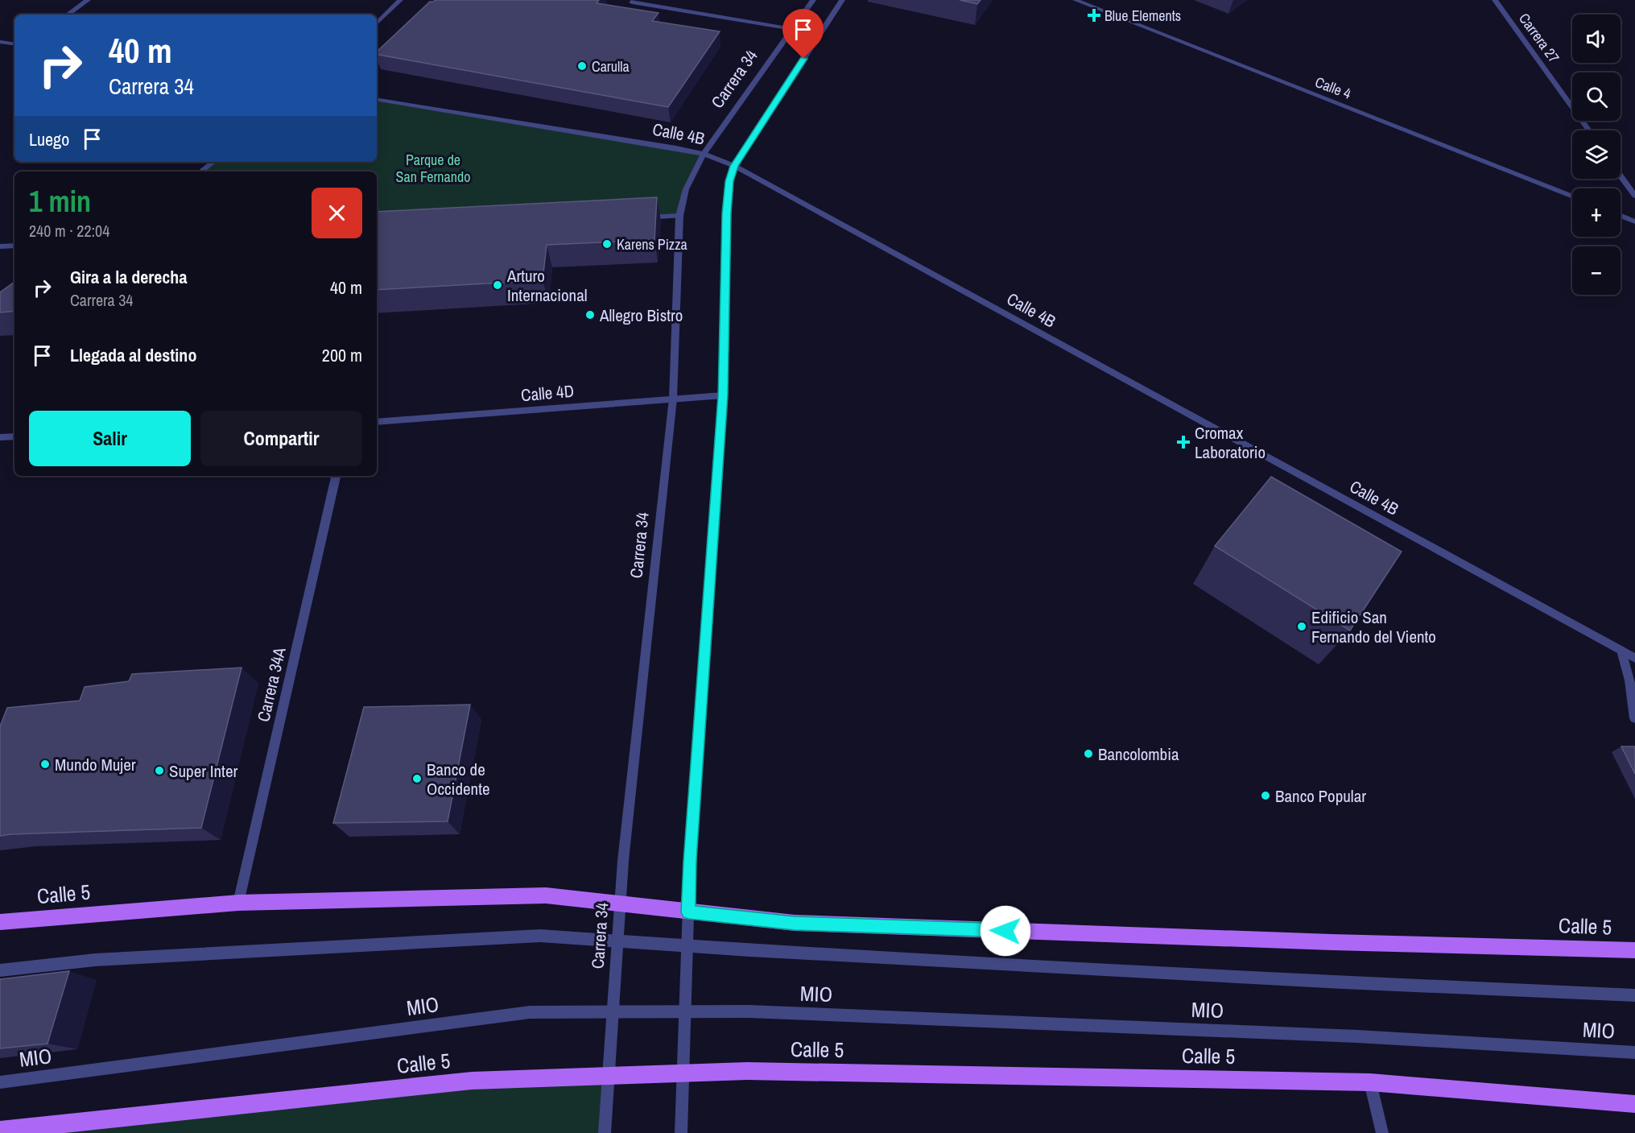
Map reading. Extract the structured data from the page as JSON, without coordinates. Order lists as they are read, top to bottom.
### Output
{
  "streets": {
    "main road": ["Calle 5"],
    "street": [
      "Carrera 27",
      "Carrera 34",
      "Calle 4",
      "Calle 4B",
      "Calle 4D",
      "Carrera 34A",
      "MIO"
    ]
  },
  "crossings": [
    ["Carrera 34", "Calle 4B"],
    ["Carrera 34", "Calle 4D"],
    ["Carrera 34", "Calle 5"],
    ["Carrera 34", "MIO"],
    ["Carrera 34A", "Calle 5"]
  ],
  "parks": ["Parque de San Fernando"],
  "places": {
    "health": ["Blue Elements", "Cromax Laboratorio"],
    "other": [
      "Carulla",
      "Karens Pizza",
      "Arturo Internacional",
      "Allegro Bistro",
      "Edificio San Fernando del Viento",
      "Bancolombia",
      "Mundo Mujer",
      "Super Inter",
      "Banco de Occidente",
      "Banco Popular"
    ]
  },
  "page": {
    "map_buttons": ["+", "−"],
    "turn": ["40 m", "Carrera 34"],
    "then": "Luego",
    "heading": ["1 min", "240 m · 22:04"],
    "list": [
      {
        "name": "Gira a la derecha",
        "note": "Carrera 34",
        "value": "40 m"
      },
      {
        "name": "Llegada al destino",
        "value": "200 m"
      }
    ],
    "buttons": ["Salir", "Compartir"]
  }
}
